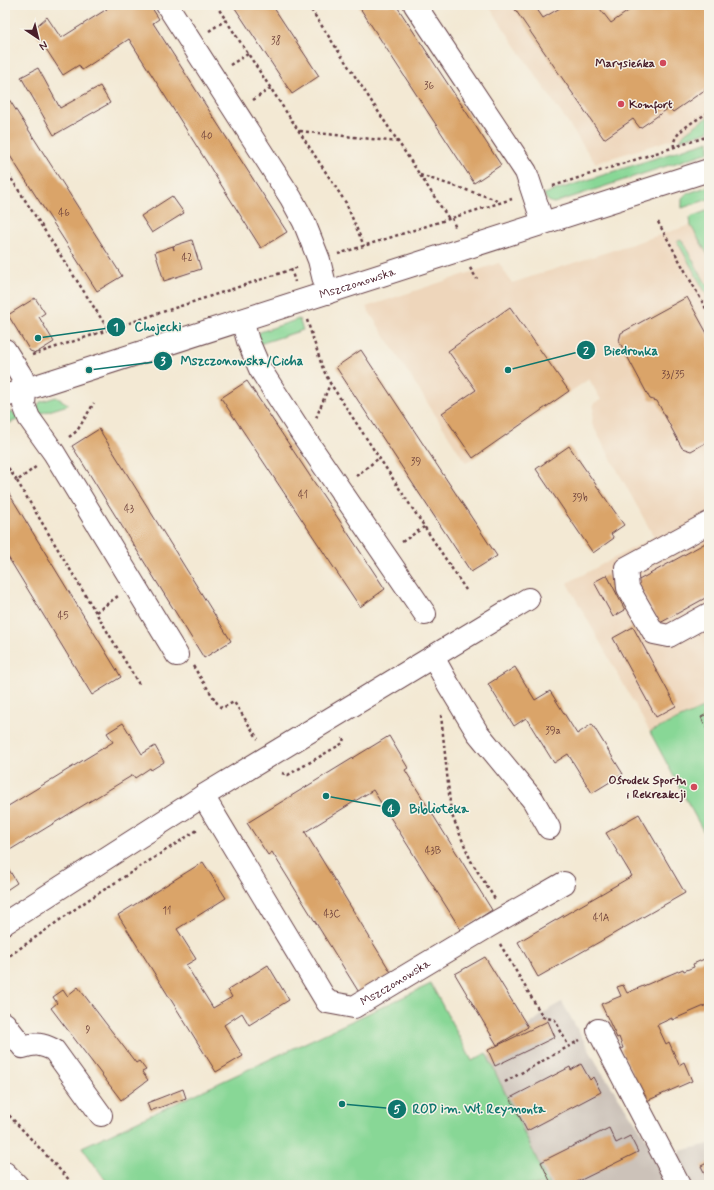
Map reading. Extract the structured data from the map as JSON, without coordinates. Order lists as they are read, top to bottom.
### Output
{
  "streets": {
    "street": ["Mszczonowska"]
  },
  "places": [
    "Marysieńka",
    "Komfort",
    "Chojecki",
    "Mszczonowska/Cicha",
    "Biedronka",
    "Ośrodek Sportu i Rekreakcji",
    "Biblioteka",
    "ROD im. Wł. Reymonta"
  ],
  "house_numbers": [
    "38",
    "36",
    "40",
    "46",
    "42",
    "33/35",
    "39",
    "41",
    "39b",
    "43",
    "45",
    "39a",
    "43B",
    "11",
    "43C",
    "41A",
    "9"
  ],
  "north": "bottom right"
}
